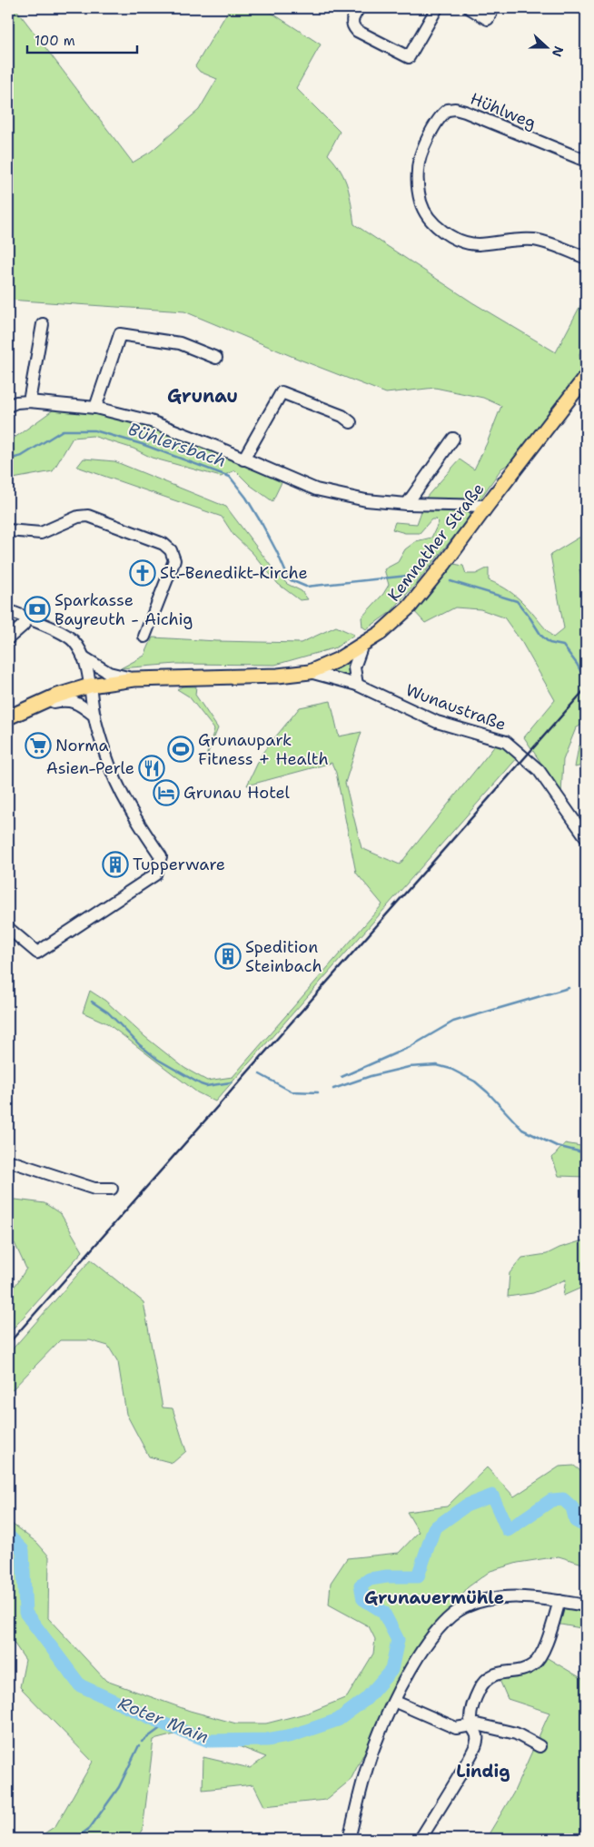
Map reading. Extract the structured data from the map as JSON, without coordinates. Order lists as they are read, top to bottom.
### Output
{
  "streets": {
    "main road": ["Kemnather Straße"],
    "street": ["Hühlweg", "Wunaustraße"]
  },
  "crossings": [
    ["Kemnather Straße", "Wunaustraße"]
  ],
  "districts": ["Grunau", "Grunauermühle", "Lindig"],
  "water": ["Bühlersbach", "Roter Main"],
  "places": {
    "church": ["St.-Benedikt-Kirche"],
    "bank": ["Sparkasse Bayreuth - Aichig"],
    "supermarket": ["Norma"],
    "sports": ["Grunaupark Fitness + Health"],
    "restaurant": ["Asien-Perle"],
    "hotel": ["Grunau Hotel"],
    "building": ["Tupperware", "Spedition Steinbach"]
  },
  "scale_bar": "100 m",
  "north": "right"
}
